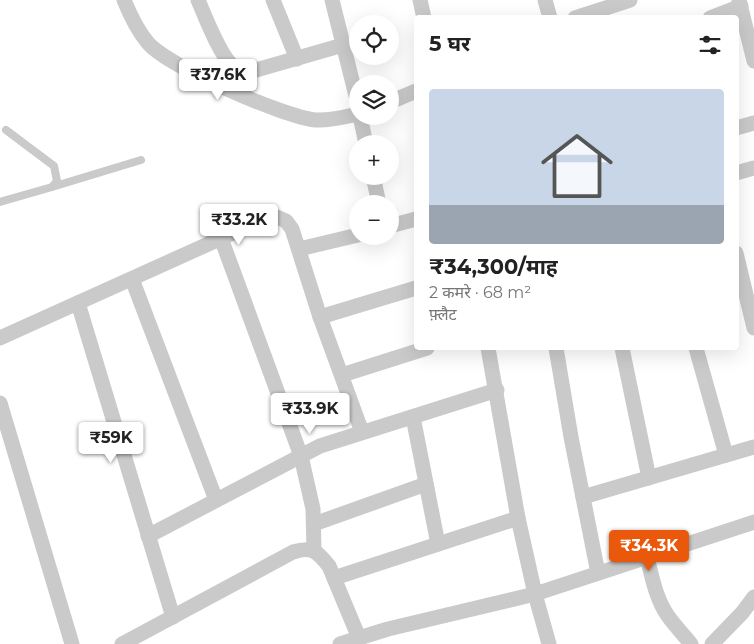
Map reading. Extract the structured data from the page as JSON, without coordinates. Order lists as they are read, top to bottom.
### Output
{
  "page": {
    "map_buttons": ["+", "−"],
    "heading": "5 घर",
    "price": [
      "₹37.6K",
      "₹33.2K",
      "₹33.9K",
      "₹59K",
      "₹34.3K"
    ],
    "list": [
      {
        "name": "₹34,300/माह",
        "note": "2 कमरे · 68 m² · फ़्लैट"
      }
    ]
  }
}
